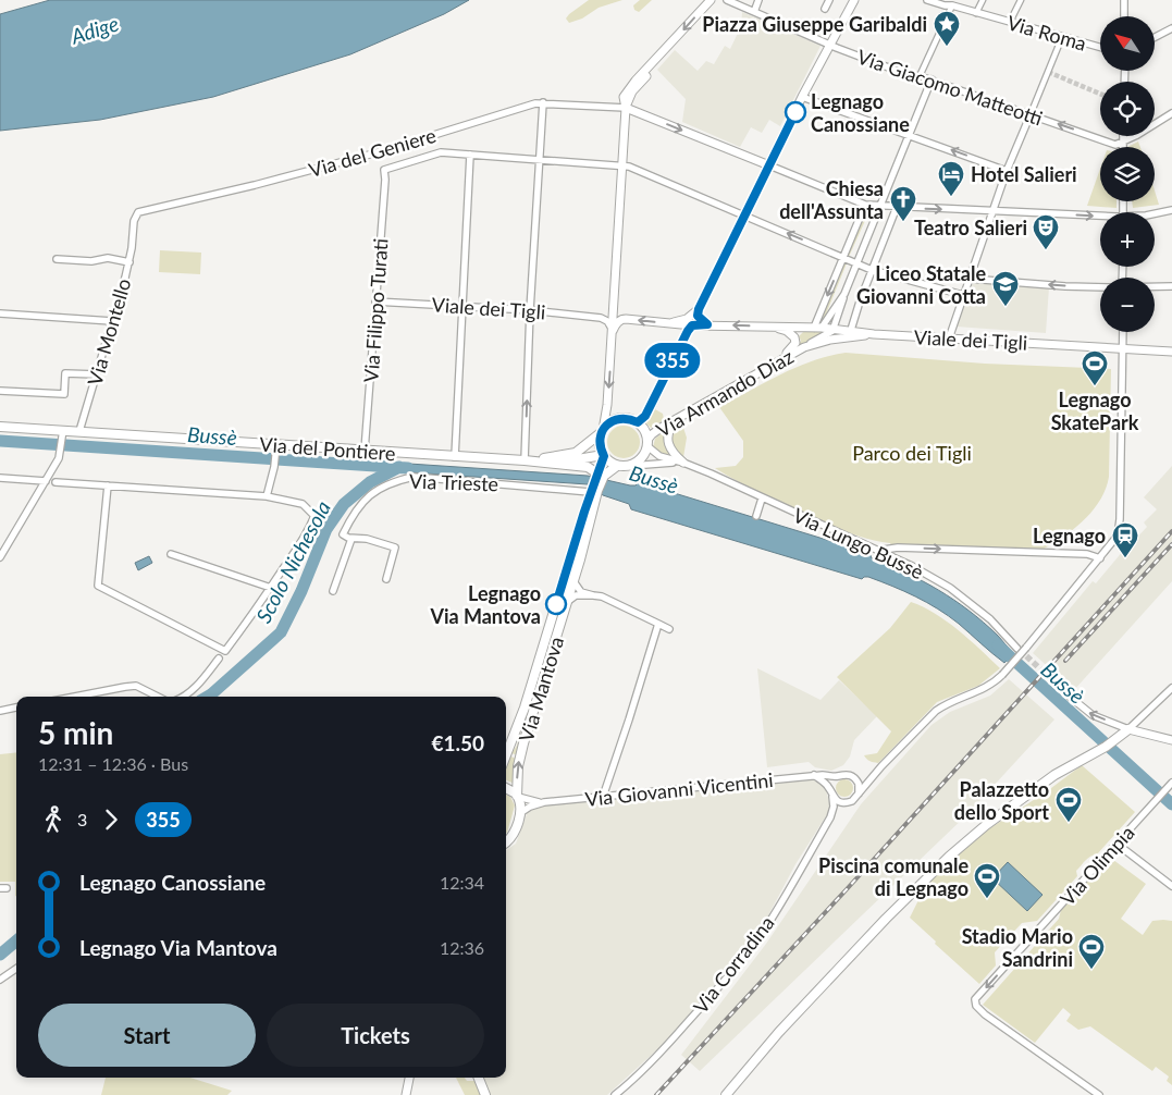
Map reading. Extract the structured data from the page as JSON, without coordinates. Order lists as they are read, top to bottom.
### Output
{
  "streets": {
    "main road": ["Via del Pontiere", "Via Mantova"],
    "street": [
      "Via Roma",
      "Via Giacomo Matteotti",
      "Via del Geniere",
      "Viale dei Tigli",
      "Via Filippo Turati",
      "Via Montello",
      "Via Armando Diaz",
      "Via Trieste",
      "Via Lungo Bussè",
      "Via Giovanni Vicentini",
      "Via Olimpia",
      "Via Corradina"
    ]
  },
  "crossings": [
    ["Via del Geniere", "Via Montello"],
    ["Viale dei Tigli", "Via Filippo Turati"],
    ["Viale dei Tigli", "Via Armando Diaz"],
    ["Via Filippo Turati", "Via del Pontiere"],
    ["Via Montello", "Via del Pontiere"],
    ["Via Armando Diaz", "Via del Pontiere"],
    ["Via Armando Diaz", "Via Lungo Bussè"],
    ["Via Armando Diaz", "Via Mantova"],
    ["Via del Pontiere", "Via Lungo Bussè"],
    ["Via del Pontiere", "Via Mantova"],
    ["Via Trieste", "Via Mantova"],
    ["Via Lungo Bussè", "Via Mantova"],
    ["Via Mantova", "Via Giovanni Vicentini"],
    ["Via Giovanni Vicentini", "Via Corradina"]
  ],
  "water": ["Adige", "Bussè", "Scolo Nichesola"],
  "parks": ["Parco dei Tigli"],
  "places": {
    "place": ["Piazza Giuseppe Garibaldi"],
    "other": ["Legnago Canossiane", "Legnago Via Mantova"],
    "hotel": ["Hotel Salieri"],
    "church": ["Chiesa dell'Assunta"],
    "theatre": ["Teatro Salieri"],
    "school or university": ["Liceo Statale Giovanni Cotta"],
    "sports": [
      "Legnago SkatePark",
      "Palazzetto dello Sport",
      "Piscina comunale di Legnago",
      "Stadio Mario Sandrini"
    ],
    "station": ["Legnago"]
  },
  "lines": ["bus line 355"],
  "north": "top left",
  "page": {
    "on_map": "355",
    "map_buttons": ["+", "−"],
    "heading": ["5 min", "12:31 – 12:36 · Bus", "€1.50"],
    "legs": ["3", "355"],
    "list": [
      {
        "name": "Legnago Canossiane",
        "value": "12:34"
      },
      {
        "name": "Legnago Via Mantova",
        "value": "12:36"
      }
    ],
    "buttons": ["Start", "Tickets"]
  }
}
